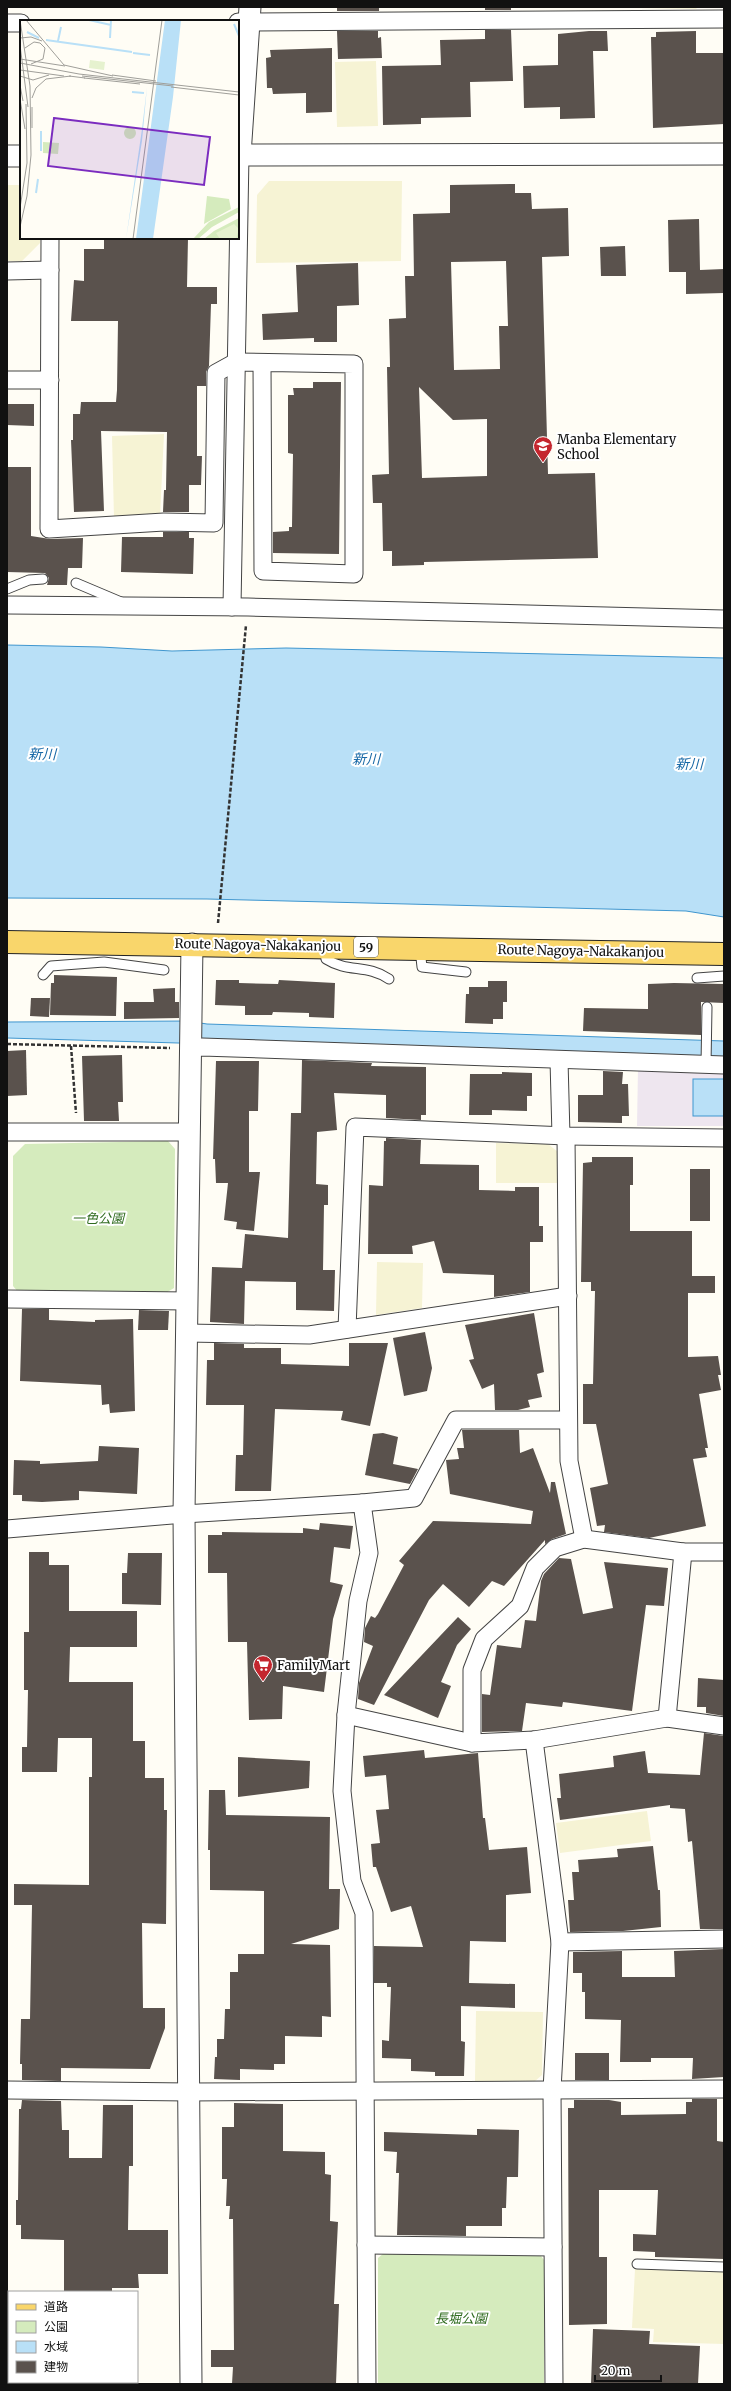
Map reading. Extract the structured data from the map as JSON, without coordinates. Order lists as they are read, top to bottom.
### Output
{
  "streets": {
    "main road": ["Route Nagoya-Nakakanjou", "59"]
  },
  "water": ["新川"],
  "parks": ["一色公園", "長堀公園"],
  "places": {
    "school or university": ["Manba Elementary School"],
    "supermarket": ["FamilyMart"]
  },
  "legend": [
    "道路",
    "公園",
    "水域",
    "建物"
  ],
  "scale_bar": "20 m"
}
